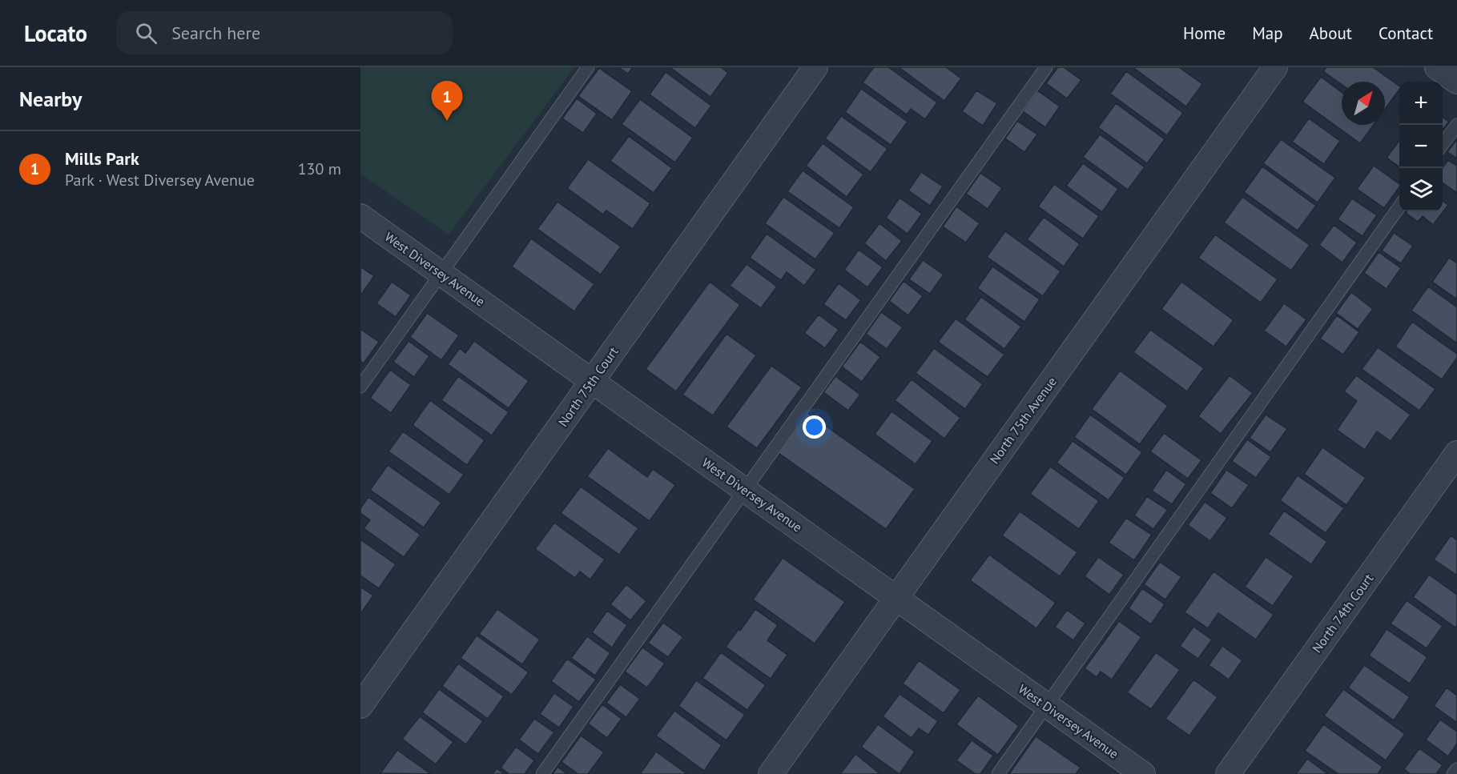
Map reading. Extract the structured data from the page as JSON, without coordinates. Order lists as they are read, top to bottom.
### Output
{
  "streets": {
    "street": [
      "West Diversey Avenue",
      "North 75th Court",
      "North 75th Avenue",
      "North 74th Court"
    ]
  },
  "crossings": [
    ["West Diversey Avenue", "North 75th Court"],
    ["West Diversey Avenue", "North 75th Avenue"]
  ],
  "north": "top right",
  "page": {
    "header": "Locato",
    "search": "Search here",
    "nav": [
      "Home",
      "Map",
      "About",
      "Contact"
    ],
    "heading": "Nearby",
    "pins": "1",
    "map_buttons": ["+", "−"],
    "list": [
      {
        "mark": "1",
        "name": "Mills Park",
        "note": "Park · West Diversey Avenue",
        "value": "130 m"
      }
    ]
  }
}
